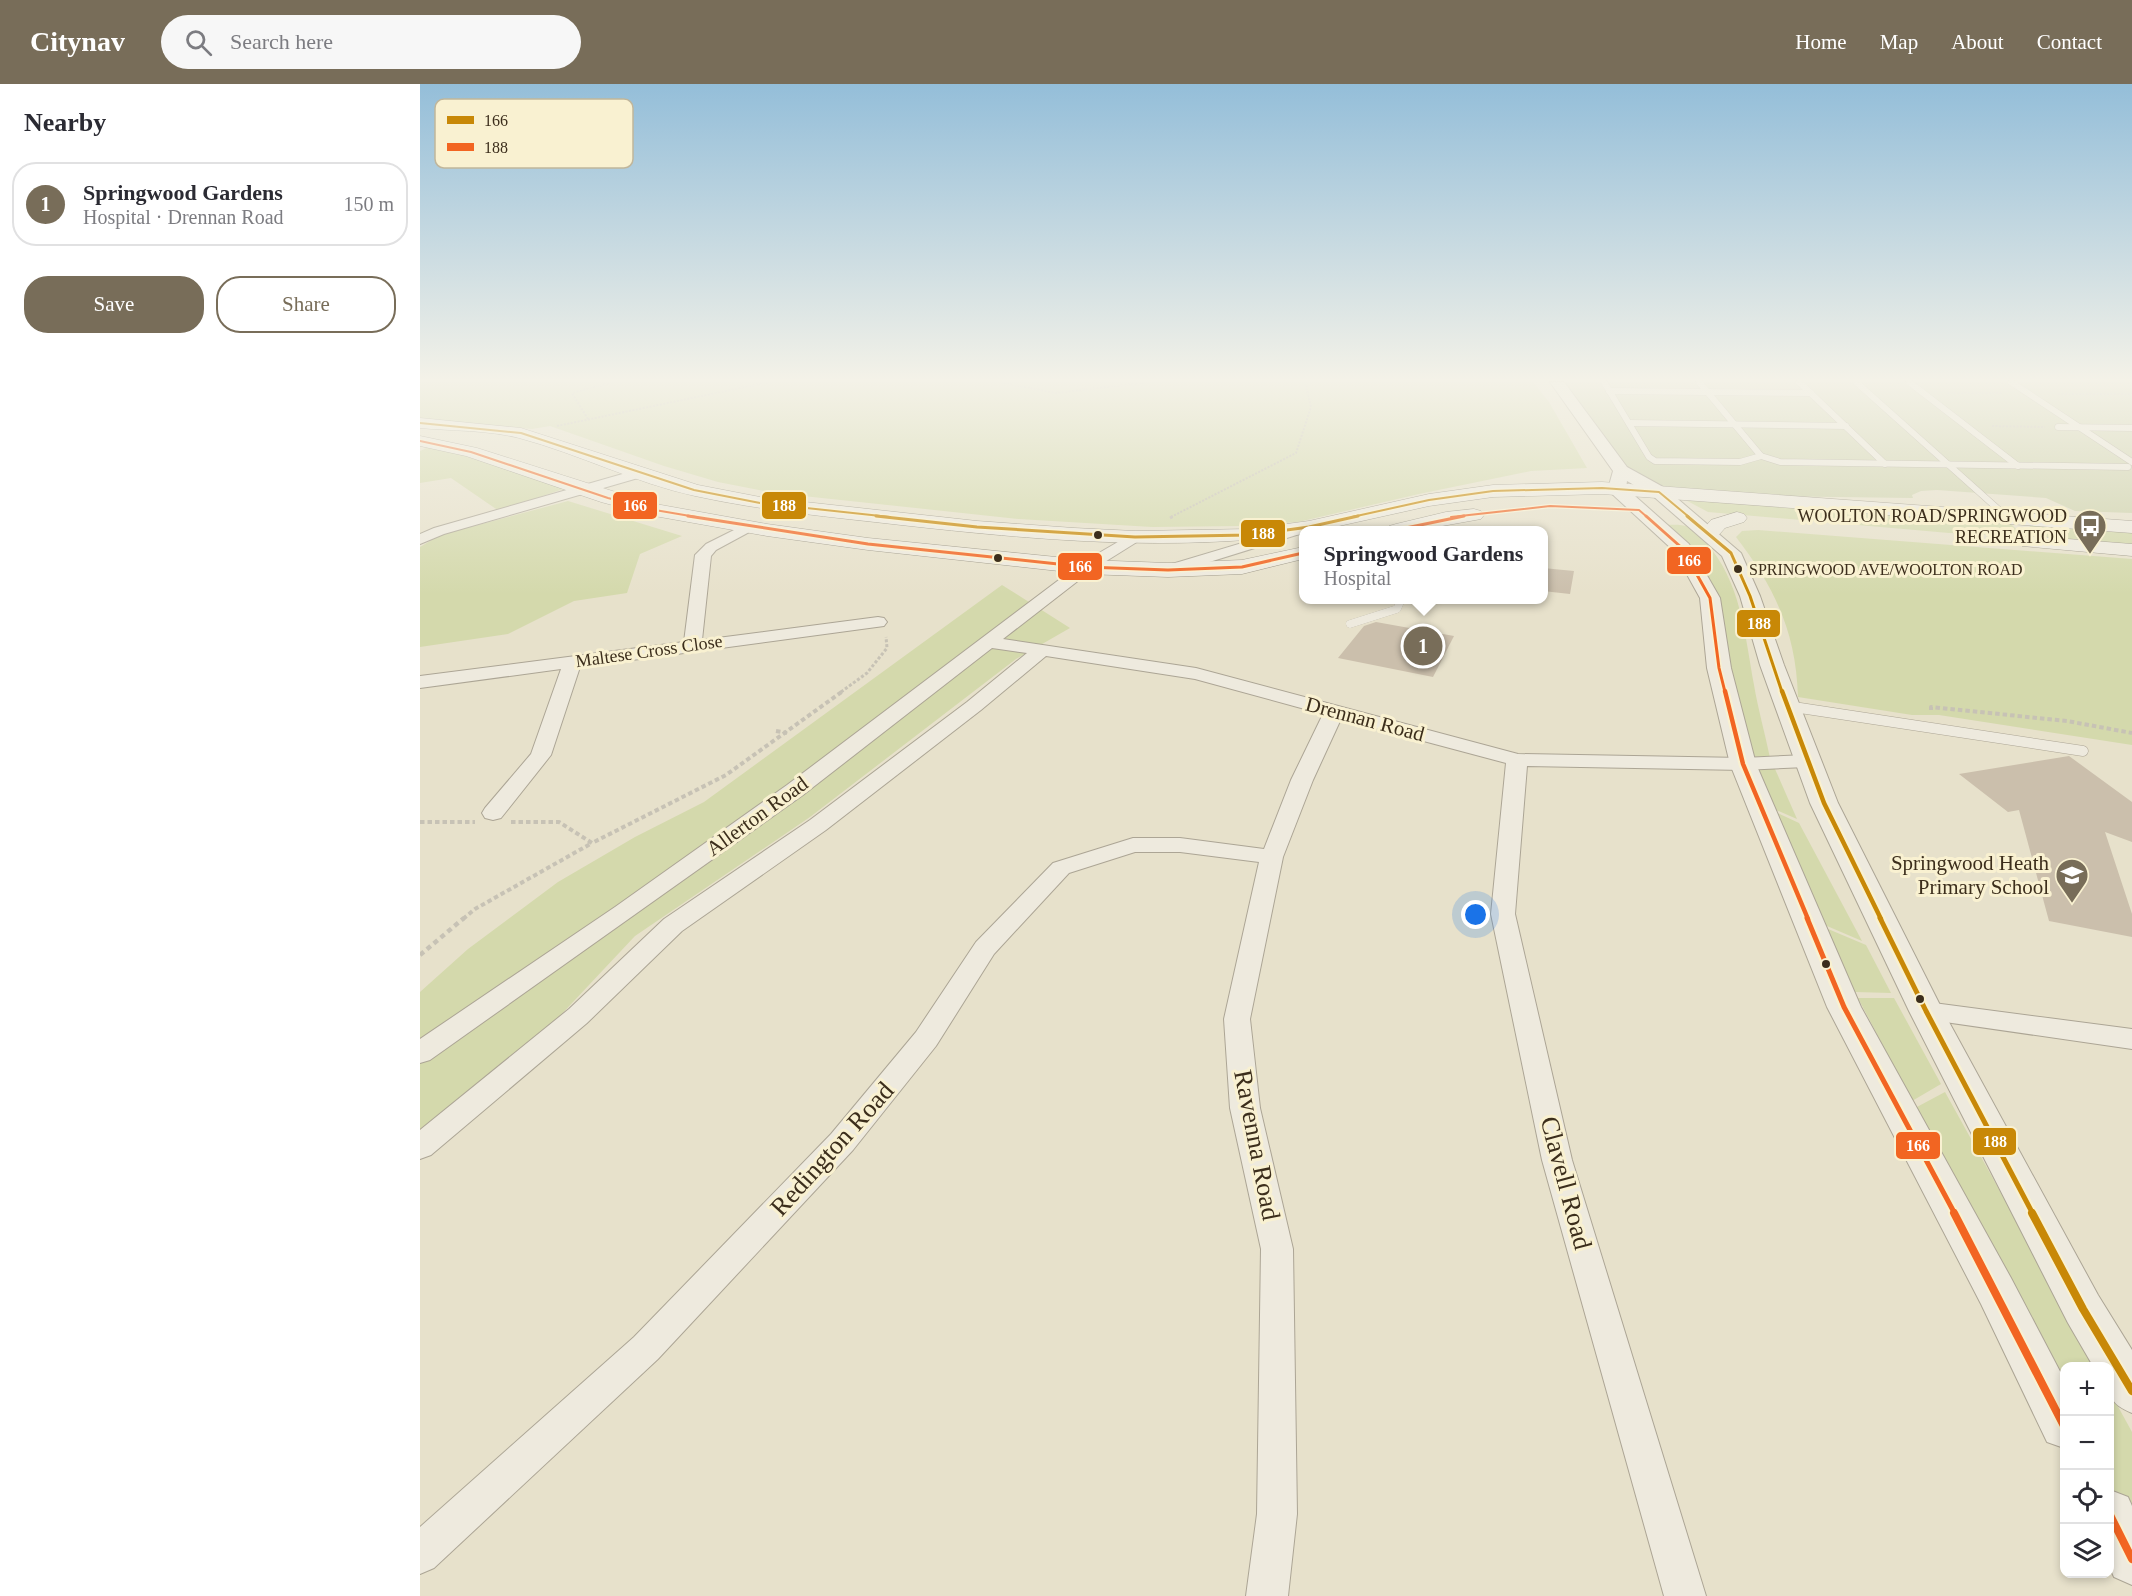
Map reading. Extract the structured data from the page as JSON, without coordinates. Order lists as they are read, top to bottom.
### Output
{
  "streets": {
    "street": [
      "Maltese Cross Close",
      "Drennan Road",
      "Allerton Road",
      "Ravenna Road",
      "Redington Road",
      "Clavell Road"
    ]
  },
  "crossings": [
    ["Drennan Road", "Allerton Road"],
    ["Drennan Road", "Ravenna Road"],
    ["Drennan Road", "Clavell Road"],
    ["Ravenna Road", "Redington Road"]
  ],
  "places": {
    "bus stop": ["WOOLTON ROAD/SPRINGWOOD RECREATION"],
    "other": ["SPRINGWOOD AVE/WOOLTON ROAD"],
    "school or university": ["Springwood Heath Primary School"]
  },
  "lines": ["transit line 188", "transit line 166"],
  "legend": ["166", "188"],
  "page": {
    "header": "Citynav",
    "search": "Search here",
    "nav": [
      "Home",
      "Map",
      "About",
      "Contact"
    ],
    "heading": "Nearby",
    "list": [
      {
        "mark": "1",
        "name": "Springwood Gardens",
        "note": "Hospital · Drennan Road",
        "value": "150 m"
      }
    ],
    "buttons": ["Save", "Share"],
    "popup": ["Springwood Gardens", "Hospital"],
    "pins": "1",
    "map_buttons": ["+", "−"]
  }
}
